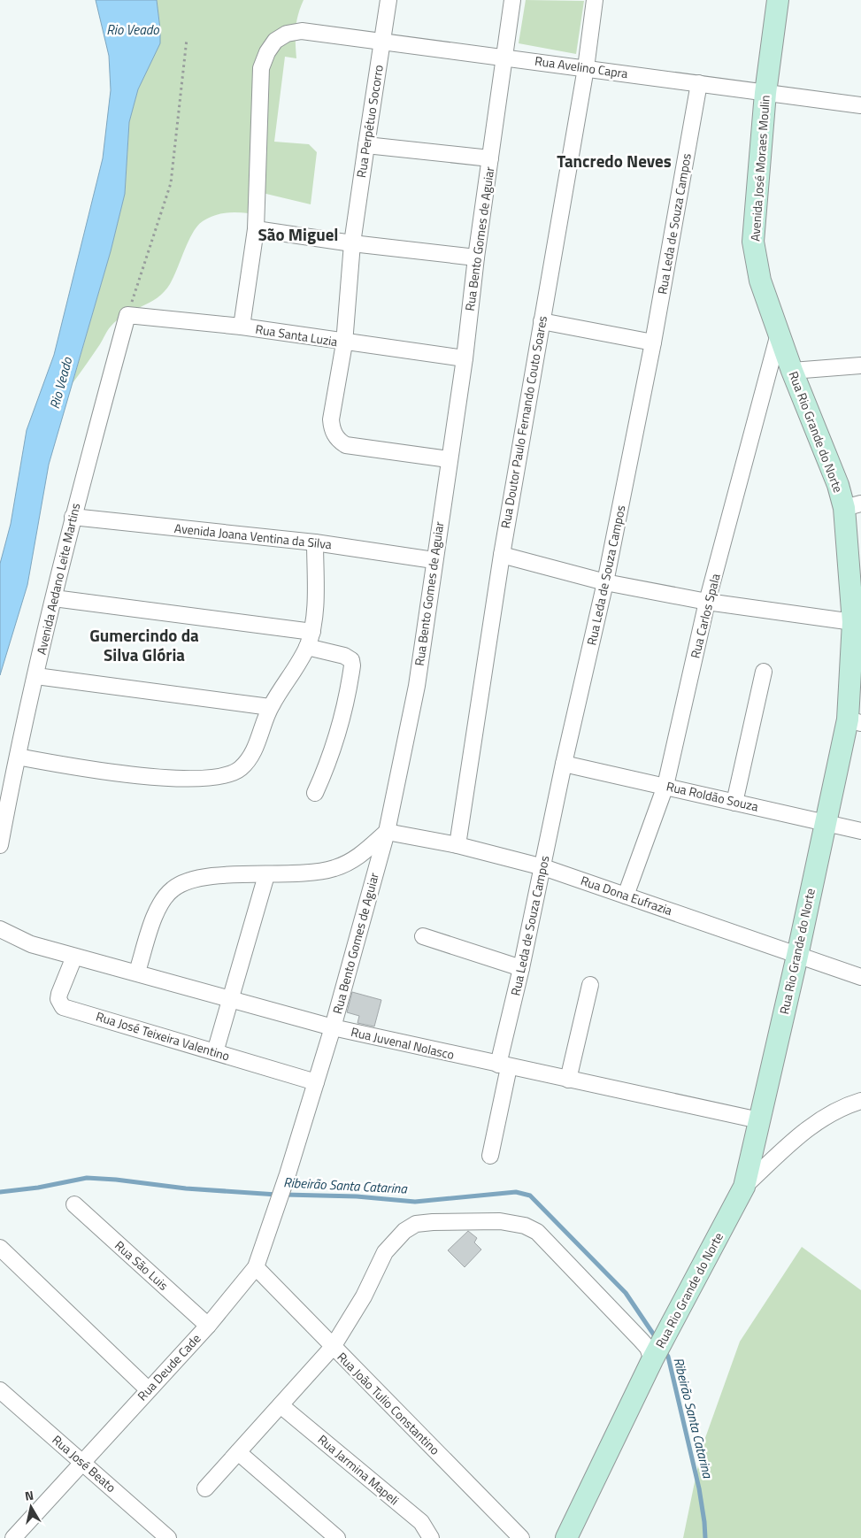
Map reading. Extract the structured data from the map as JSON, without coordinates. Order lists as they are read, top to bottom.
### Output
{
  "streets": {
    "main road": ["Avenida José Moraes Moulin", "Rua Rio Grande do Norte"],
    "street": [
      "Rua Avelino Capra",
      "Rua Perpétuo Socorro",
      "Rua Leda de Souza Campos",
      "Rua Bento Gomes de Aguiar",
      "Rua Santa Luzia",
      "Rua Doutor Paulo Fernando Couto Soares",
      "Avenida Joana Ventina da Silva",
      "Avenida Aedano Leite Martins",
      "Rua Carlos Spala",
      "Rua Roldão Souza",
      "Rua Dona Eufrazia",
      "Rua José Teixeira Valentino",
      "Rua Juvenal Nolasco",
      "Rua São Luis",
      "Rua Deude Cade",
      "Rua João Tulio Constantino",
      "Rua José Beato",
      "Rua Jarmina Mapeli"
    ]
  },
  "crossings": [
    ["Rua Avelino Capra", "Rua Perpétuo Socorro"],
    ["Rua Avelino Capra", "Avenida José Moraes Moulin"],
    ["Rua Avelino Capra", "Rua Leda de Souza Campos"],
    ["Rua Avelino Capra", "Rua Bento Gomes de Aguiar"],
    ["Rua Avelino Capra", "Rua Doutor Paulo Fernando Couto Soares"],
    ["Rua Perpétuo Socorro", "Rua Bento Gomes de Aguiar"],
    ["Rua Perpétuo Socorro", "Rua Santa Luzia"],
    ["Avenida José Moraes Moulin", "Rua Rio Grande do Norte"],
    ["Avenida José Moraes Moulin", "Rua Carlos Spala"],
    ["Rua Leda de Souza Campos", "Rua Roldão Souza"],
    ["Rua Leda de Souza Campos", "Rua Dona Eufrazia"],
    ["Rua Leda de Souza Campos", "Rua Juvenal Nolasco"],
    ["Rua Bento Gomes de Aguiar", "Rua Santa Luzia"],
    ["Rua Bento Gomes de Aguiar", "Avenida Joana Ventina da Silva"],
    ["Rua Bento Gomes de Aguiar", "Rua Dona Eufrazia"],
    ["Rua Bento Gomes de Aguiar", "Rua José Teixeira Valentino"],
    ["Rua Bento Gomes de Aguiar", "Rua Juvenal Nolasco"],
    ["Rua Bento Gomes de Aguiar", "Rua Deude Cade"],
    ["Rua Santa Luzia", "Avenida Aedano Leite Martins"],
    ["Rua Doutor Paulo Fernando Couto Soares", "Rua Dona Eufrazia"],
    ["Rua Rio Grande do Norte", "Rua Carlos Spala"],
    ["Rua Rio Grande do Norte", "Rua Roldão Souza"],
    ["Rua Rio Grande do Norte", "Rua Dona Eufrazia"],
    ["Rua Rio Grande do Norte", "Rua Juvenal Nolasco"],
    ["Avenida Joana Ventina da Silva", "Avenida Aedano Leite Martins"],
    ["Rua Carlos Spala", "Rua Roldão Souza"],
    ["Rua Carlos Spala", "Rua Dona Eufrazia"],
    ["Rua José Teixeira Valentino", "Rua Juvenal Nolasco"],
    ["Rua São Luis", "Rua Deude Cade"],
    ["Rua Deude Cade", "Rua João Tulio Constantino"],
    ["Rua Deude Cade", "Rua José Beato"]
  ],
  "districts": ["Tancredo Neves", "São Miguel", "Gumercindo da Silva Glória"],
  "water": ["Rio Veado", "Ribeirão Santa Catarina"],
  "north": "top"
}
